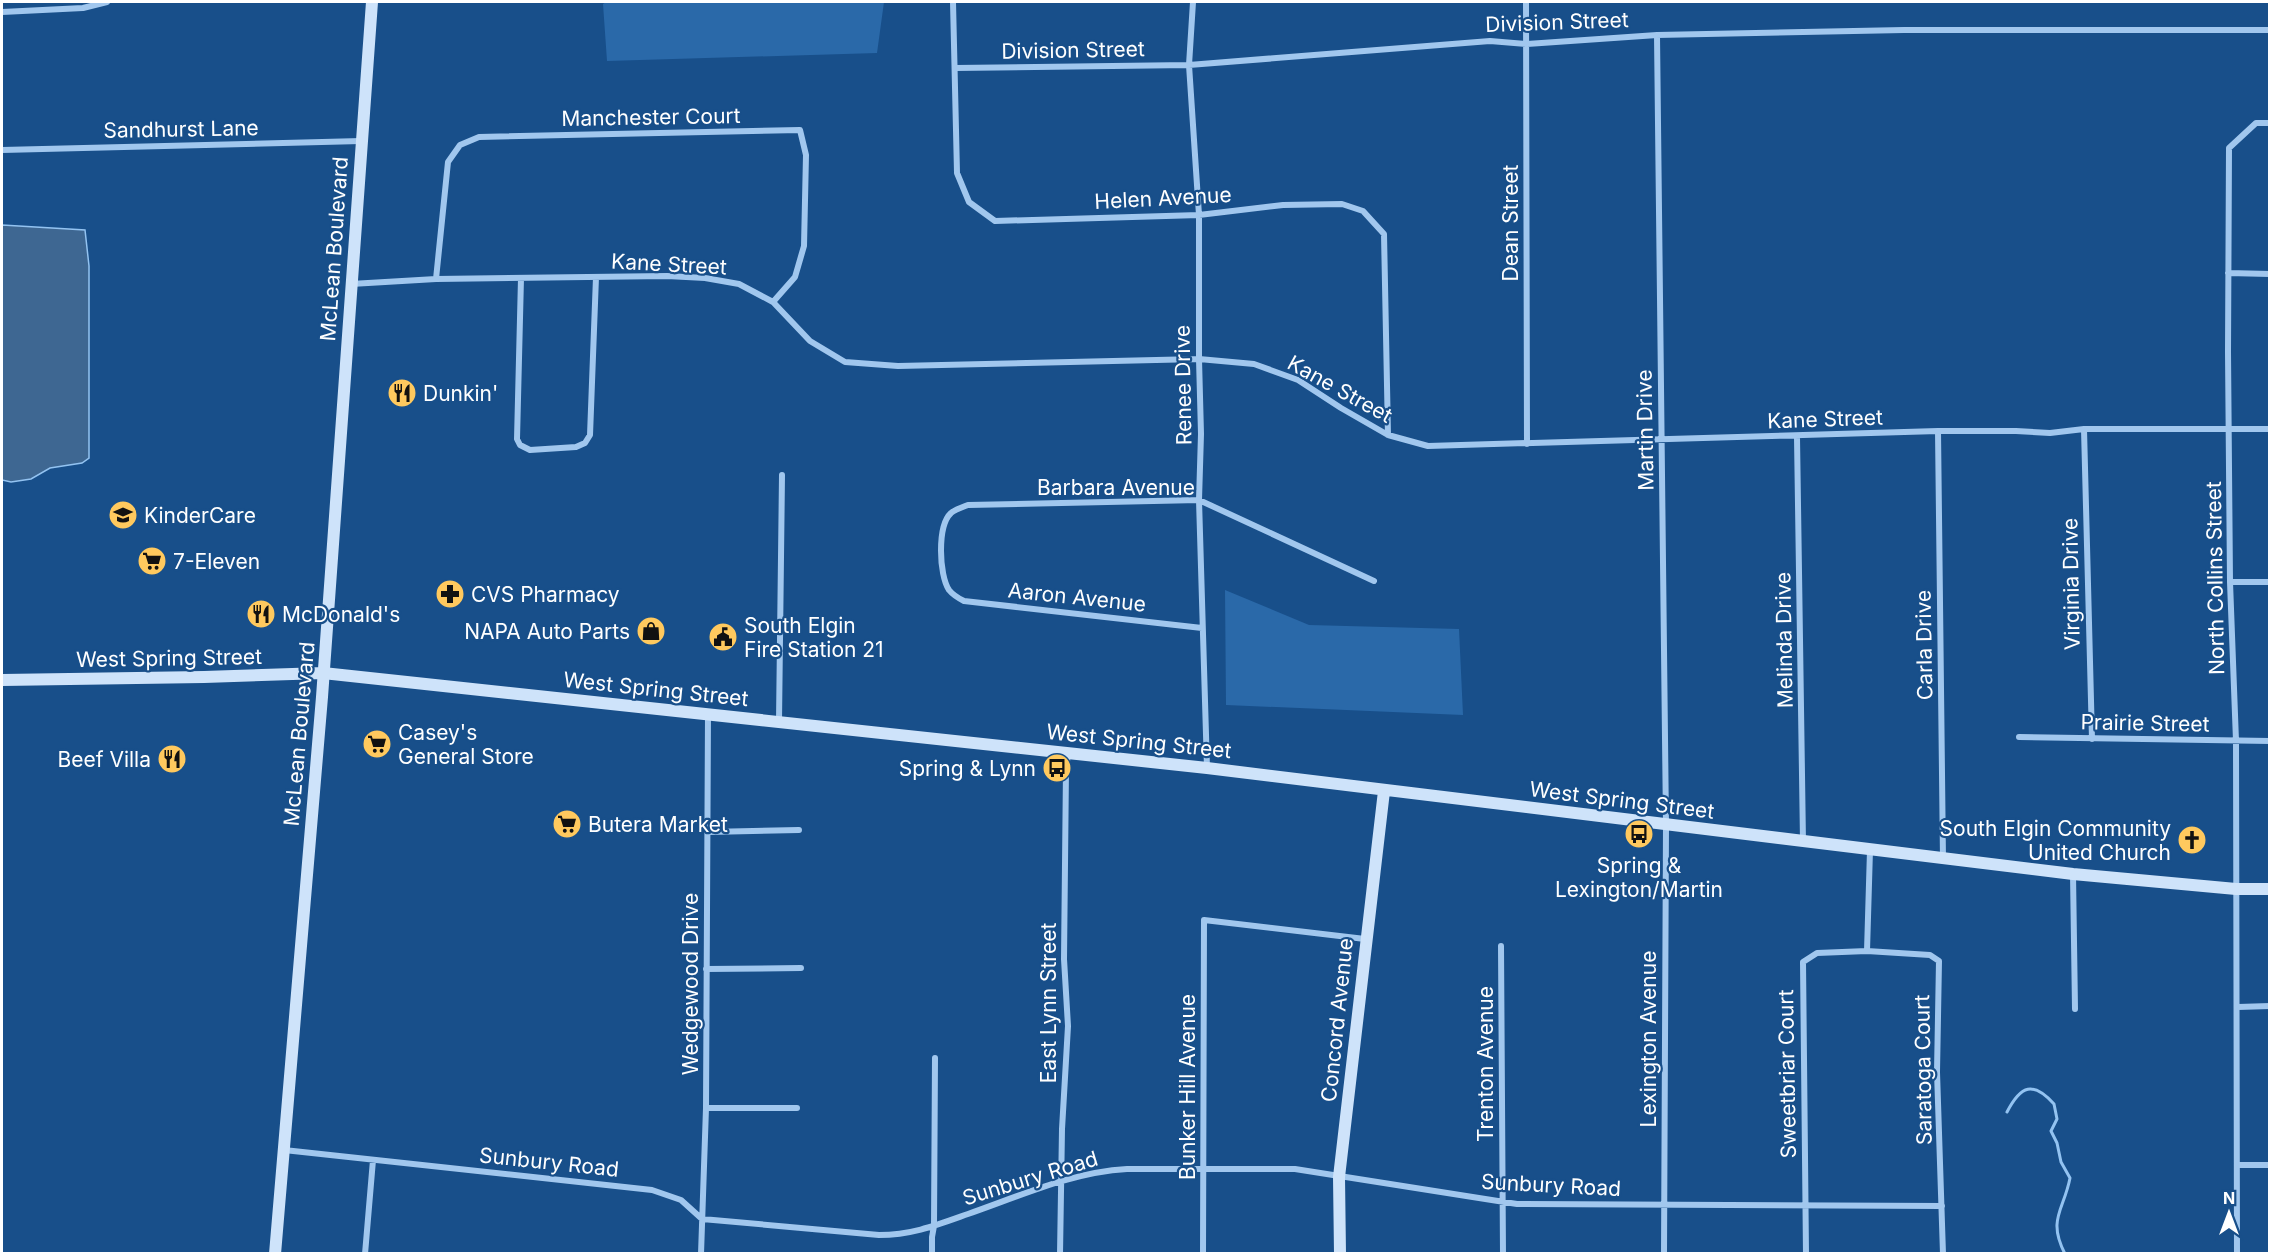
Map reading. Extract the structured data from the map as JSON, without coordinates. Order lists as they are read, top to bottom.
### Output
{
  "streets": {
    "main road": ["McLean Boulevard", "West Spring Street", "Concord Avenue"],
    "street": [
      "Division Street",
      "Manchester Court",
      "Sandhurst Lane",
      "Helen Avenue",
      "Dean Street",
      "Kane Street",
      "Renee Drive",
      "Martin Drive",
      "Barbara Avenue",
      "North Collins Street",
      "Virginia Drive",
      "Aaron Avenue",
      "Melinda Drive",
      "Carla Drive",
      "Prairie Street",
      "Wedgewood Drive",
      "East Lynn Street",
      "Lexington Avenue",
      "Trenton Avenue",
      "Saratoga Court",
      "Sweetbriar Court",
      "Bunker Hill Avenue",
      "Sunbury Road"
    ]
  },
  "crossings": [
    ["Division Street", "Helen Avenue"],
    ["Division Street", "Dean Street"],
    ["Division Street", "Renee Drive"],
    ["Division Street", "Martin Drive"],
    ["Manchester Court", "Kane Street"],
    ["Sandhurst Lane", "McLean Boulevard"],
    ["Helen Avenue", "Kane Street"],
    ["Helen Avenue", "Renee Drive"],
    ["Dean Street", "Kane Street"],
    ["McLean Boulevard", "Kane Street"],
    ["McLean Boulevard", "West Spring Street"],
    ["McLean Boulevard", "Sunbury Road"],
    ["Kane Street", "Renee Drive"],
    ["Kane Street", "Martin Drive"],
    ["Kane Street", "North Collins Street"],
    ["Kane Street", "Virginia Drive"],
    ["Kane Street", "Melinda Drive"],
    ["Kane Street", "Carla Drive"],
    ["Renee Drive", "Barbara Avenue"],
    ["Renee Drive", "Aaron Avenue"],
    ["Renee Drive", "West Spring Street"],
    ["Martin Drive", "West Spring Street"],
    ["Martin Drive", "Lexington Avenue"],
    ["Barbara Avenue", "Aaron Avenue"],
    ["North Collins Street", "West Spring Street"],
    ["North Collins Street", "Prairie Street"],
    ["Virginia Drive", "Prairie Street"],
    ["Melinda Drive", "West Spring Street"],
    ["Carla Drive", "West Spring Street"],
    ["West Spring Street", "Wedgewood Drive"],
    ["West Spring Street", "East Lynn Street"],
    ["West Spring Street", "Concord Avenue"],
    ["West Spring Street", "Lexington Avenue"],
    ["Wedgewood Drive", "Sunbury Road"],
    ["East Lynn Street", "Sunbury Road"],
    ["Concord Avenue", "Bunker Hill Avenue"],
    ["Concord Avenue", "Sunbury Road"],
    ["Lexington Avenue", "Sunbury Road"],
    ["Trenton Avenue", "Sunbury Road"],
    ["Saratoga Court", "Sweetbriar Court"],
    ["Saratoga Court", "Sunbury Road"],
    ["Sweetbriar Court", "Sunbury Road"],
    ["Bunker Hill Avenue", "Sunbury Road"]
  ],
  "places": {
    "restaurant": ["Dunkin'", "McDonald's", "Beef Villa"],
    "school or university": ["KinderCare"],
    "supermarket": ["7-Eleven", "Casey's General Store", "Butera Market"],
    "pharmacy": ["CVS Pharmacy"],
    "shop": ["NAPA Auto Parts"],
    "public building": ["South Elgin Fire Station 21"],
    "bus stop": ["Spring & Lynn", "Spring & Lexington/Martin"],
    "church": ["South Elgin Community United Church"]
  },
  "north": "top"
}
